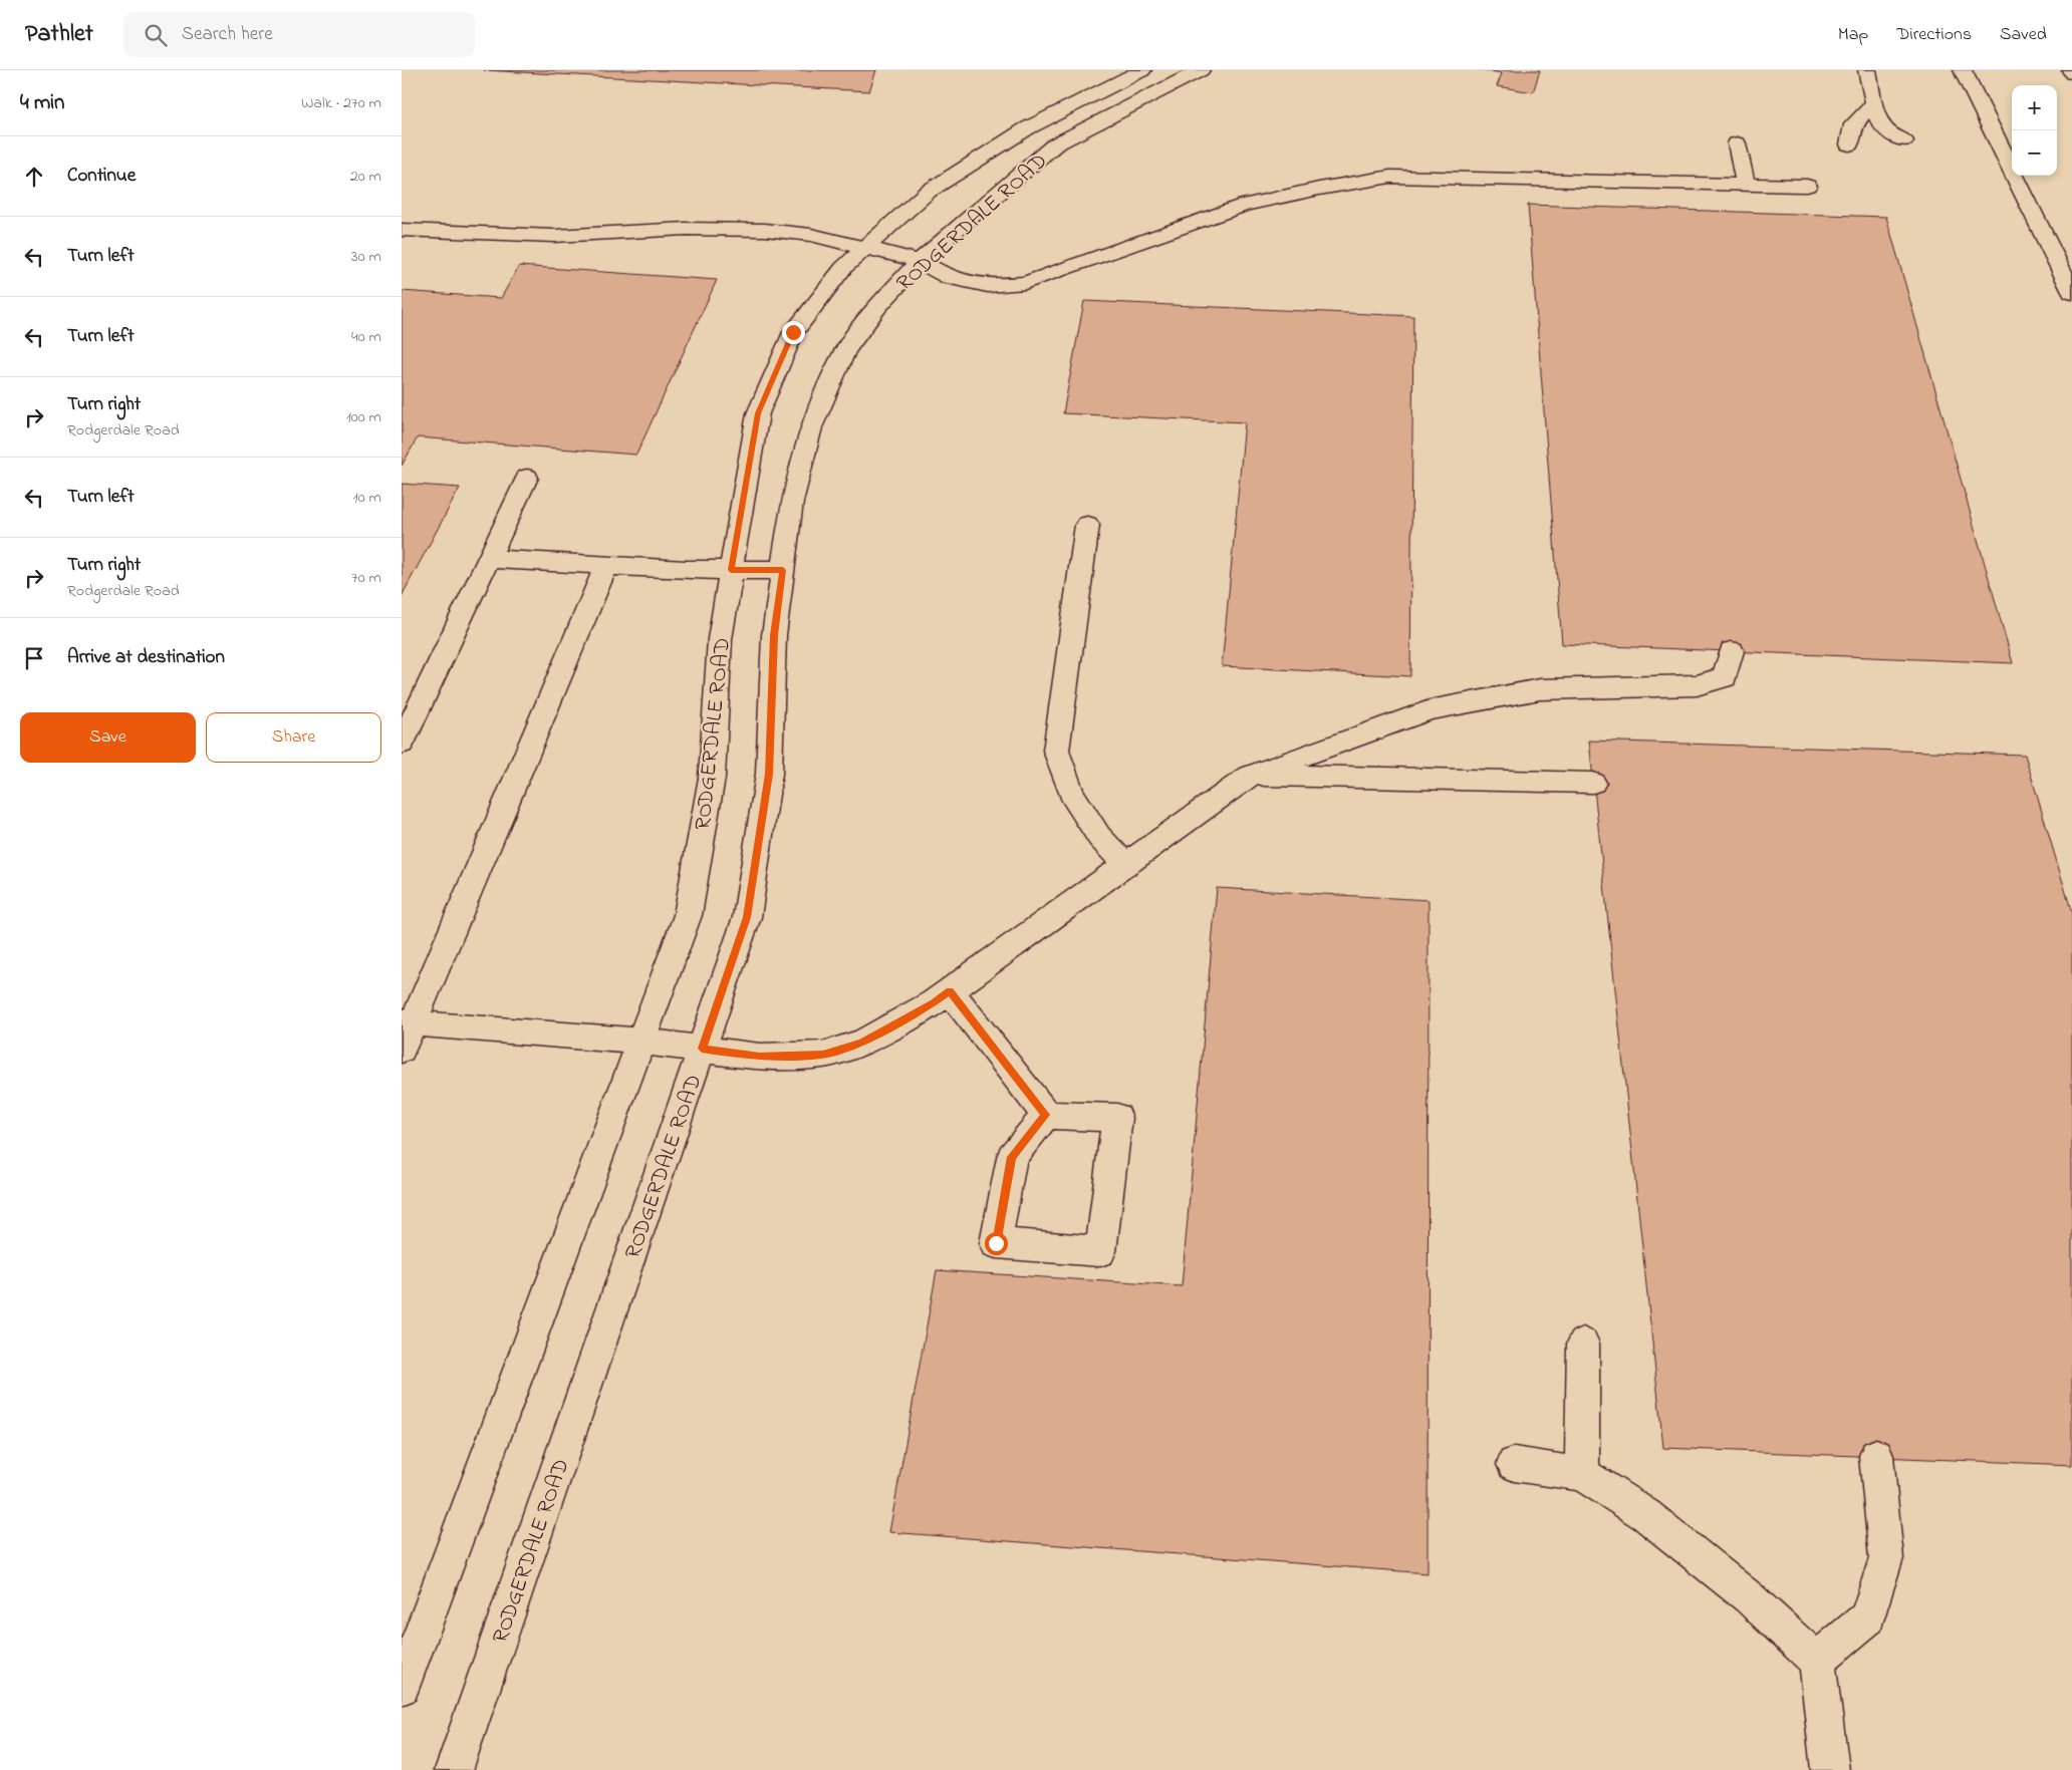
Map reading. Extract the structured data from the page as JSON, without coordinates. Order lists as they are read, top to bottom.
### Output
{
  "streets": {
    "street": ["RODGERDALE ROAD"]
  },
  "page": {
    "header": "Pathlet",
    "search": "Search here",
    "nav": ["Map", "Directions", "Saved"],
    "heading": ["4 min", "Walk · 270 m"],
    "map_buttons": ["+", "−"],
    "list": [
      ["Continue", "20 m"],
      ["Turn left", "30 m"],
      ["Turn left", "40 m"],
      ["Turn right", "Rodgerdale Road", "100 m"],
      ["Turn left", "10 m"],
      ["Turn right", "Rodgerdale Road", "70 m"],
      "Arrive at destination"
    ],
    "buttons": ["Save", "Share"]
  }
}
